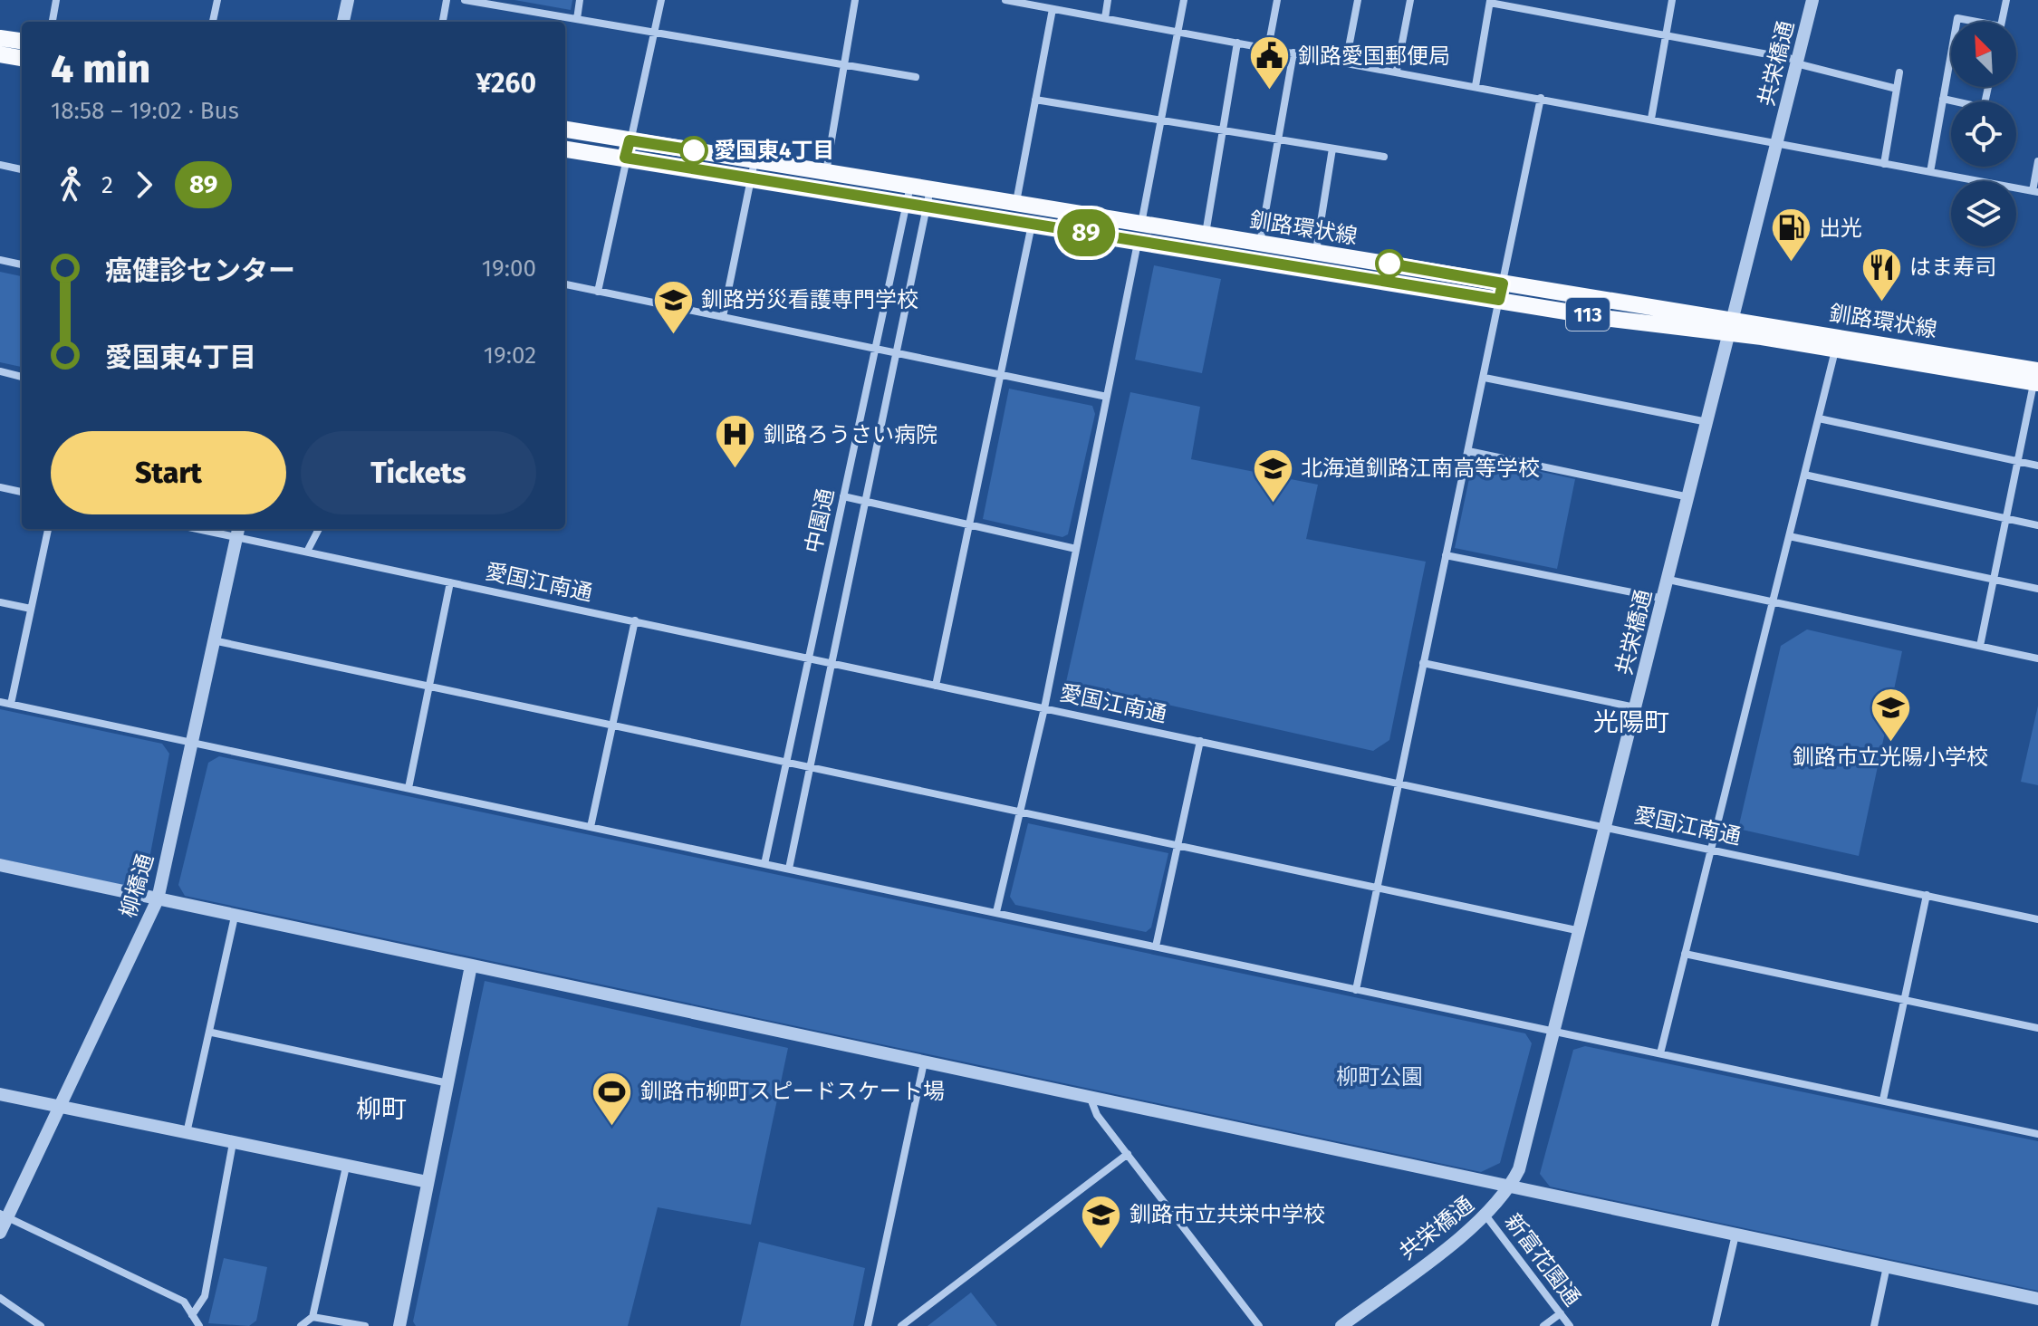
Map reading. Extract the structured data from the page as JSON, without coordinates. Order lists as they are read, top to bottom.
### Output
{
  "streets": {
    "main road": ["釧路環状線", "113"],
    "street": [
      "共栄橋通",
      "中園通",
      "愛国江南通",
      "柳橋通",
      "新富花園通"
    ]
  },
  "crossings": [
    ["共栄橋通", "釧路環状線"],
    ["共栄橋通", "愛国江南通"],
    ["共栄橋通", "新富花園通"],
    ["釧路環状線", "中園通"],
    ["中園通", "愛国江南通"],
    ["愛国江南通", "柳橋通"]
  ],
  "districts": ["光陽町", "柳町"],
  "parks": ["柳町公園"],
  "places": {
    "public building": ["釧路愛国郵便局"],
    "other": ["愛国東4丁目"],
    "fuel station": ["出光"],
    "restaurant": ["はま寿司"],
    "school or university": [
      "釧路労災看護専門学校",
      "北海道釧路江南高等学校",
      "釧路市立光陽小学校",
      "釧路市立共栄中学校"
    ],
    "hospital": ["釧路ろうさい病院"],
    "sports": ["釧路市柳町スピードスケート場"]
  },
  "lines": ["bus line 89"],
  "north": "top left",
  "page": {
    "on_map": "89",
    "heading": ["4 min", "18:58 – 19:02 · Bus", "¥260"],
    "legs": ["2", "89"],
    "list": [
      {
        "name": "癌健診センター",
        "value": "19:00"
      },
      {
        "name": "愛国東4丁目",
        "value": "19:02"
      }
    ],
    "buttons": ["Start", "Tickets"]
  }
}
